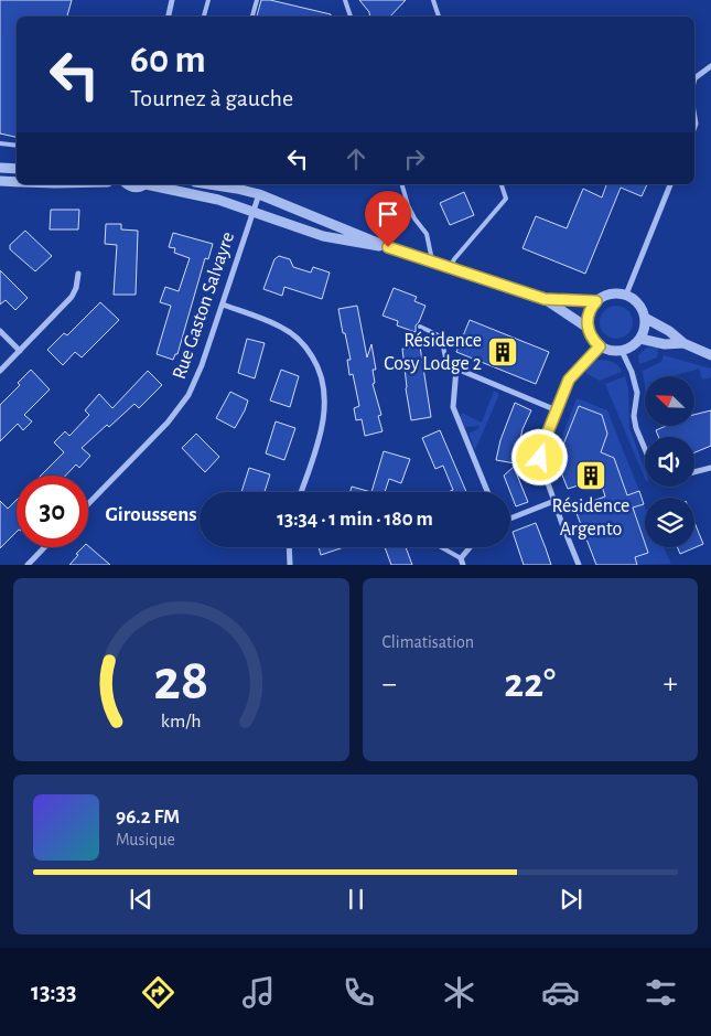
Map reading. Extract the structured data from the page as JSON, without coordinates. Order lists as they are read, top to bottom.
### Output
{
  "streets": {
    "street": ["Rue Gaston Salvayre"]
  },
  "districts": ["Giroussens"],
  "places": {
    "building": ["Résidence Cosy Lodge 2", "Résidence Argento"]
  },
  "north": "top left",
  "page": {
    "turn": ["60 m", "Tournez à gauche"],
    "limit": "30",
    "trip": "13:34 · 1 min · 180 m",
    "tile": "Climatisation",
    "heat": ["−", "22°", "+"],
    "song": ["96.2 FM", "Musique"],
    "tabs": "13:33",
    "gauge": ["28", "km/h"]
  }
}
